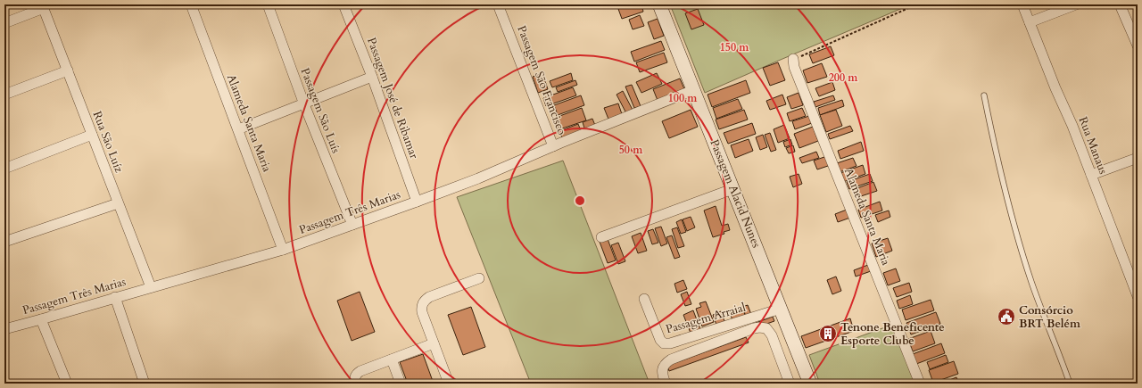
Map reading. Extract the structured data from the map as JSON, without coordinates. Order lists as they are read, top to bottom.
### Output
{
  "streets": {
    "main road": ["Passagem Alacid Nunes"],
    "street": [
      "Passagem São Francisco",
      "Passagem José de Ribamar",
      "Passagem São Luís",
      "Alameda Santa Maria",
      "Rua São Luíz",
      "Rua Manaus",
      "Passagem Três Marias",
      "Passagem Arraial"
    ]
  },
  "crossings": [
    ["Passagem São Francisco", "Passagem Três Marias"],
    ["Passagem José de Ribamar", "Passagem Três Marias"],
    ["Passagem São Luís", "Passagem Três Marias"],
    ["Alameda Santa Maria", "Passagem Três Marias"],
    ["Rua São Luíz", "Passagem Três Marias"],
    ["Passagem Alacid Nunes", "Passagem Três Marias"],
    ["Passagem Alacid Nunes", "Passagem Arraial"]
  ],
  "places": {
    "public building": ["Consórcio BRT Belém"],
    "building": ["Tenone Beneficente Esporte Clube"]
  },
  "rings": [
    "150 m",
    "200 m",
    "100 m",
    "50 m"
  ]
}
